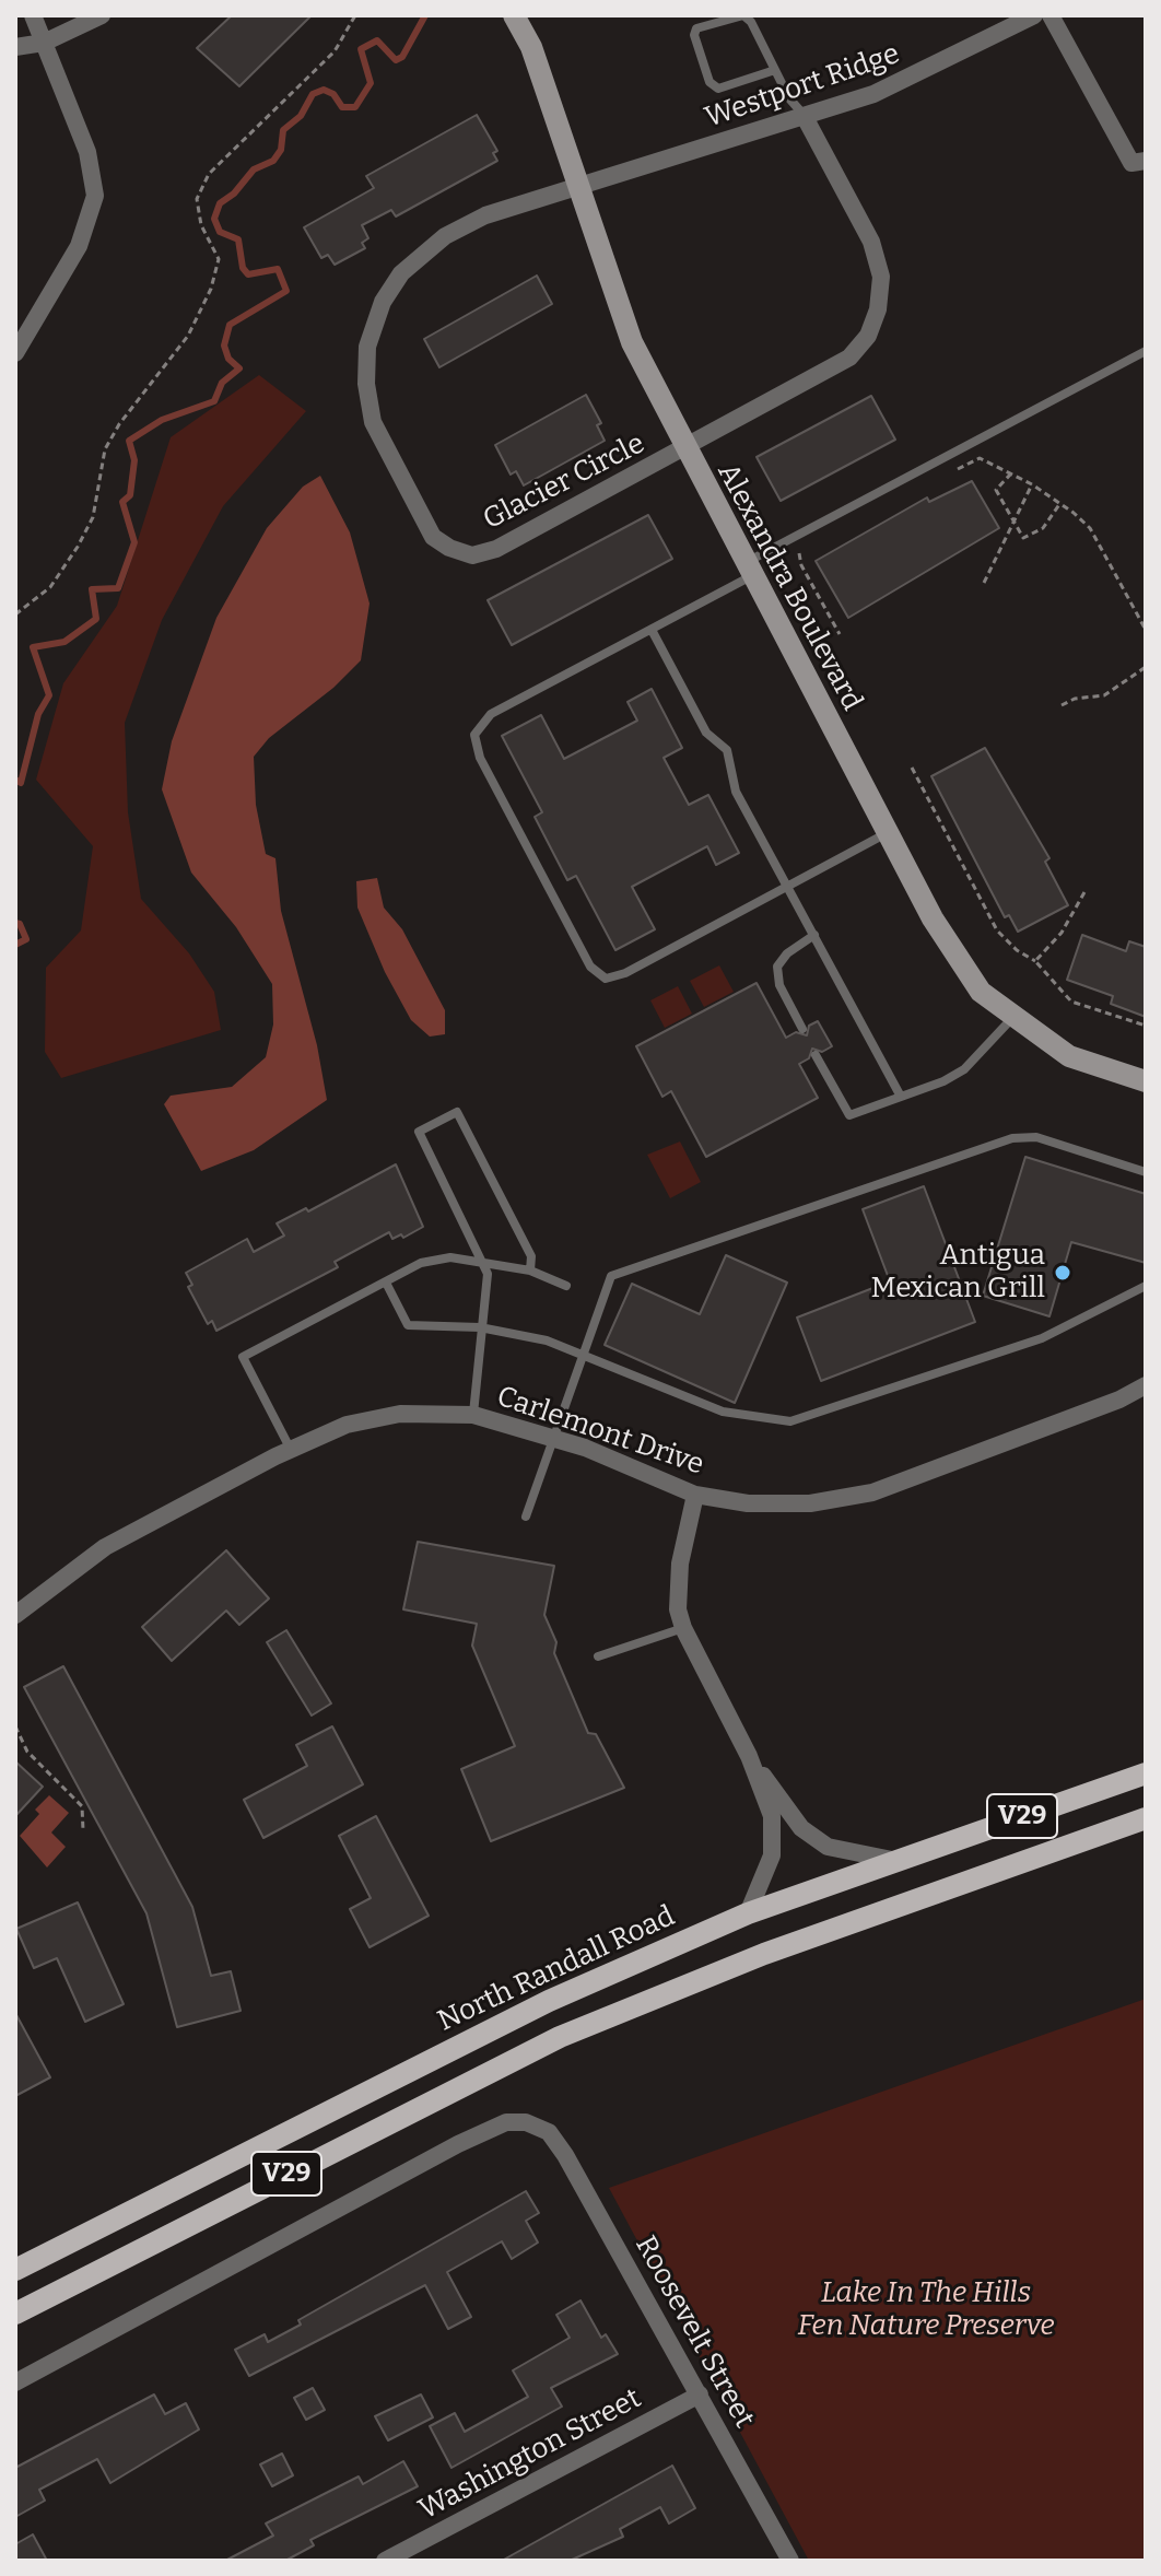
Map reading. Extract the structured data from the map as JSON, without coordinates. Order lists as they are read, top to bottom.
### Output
{
  "streets": {
    "main road": ["V29", "North Randall Road"],
    "street": [
      "Westport Ridge",
      "Glacier Circle",
      "Alexandra Boulevard",
      "Carlemont Drive",
      "Roosevelt Street",
      "Washington Street"
    ]
  },
  "crossings": [
    ["Westport Ridge", "Glacier Circle"],
    ["Westport Ridge", "Alexandra Boulevard"],
    ["Glacier Circle", "Alexandra Boulevard"],
    ["Roosevelt Street", "Washington Street"]
  ],
  "parks": ["Lake In The Hills Fen Nature Preserve"],
  "places": ["Antigua Mexican Grill"]
}
